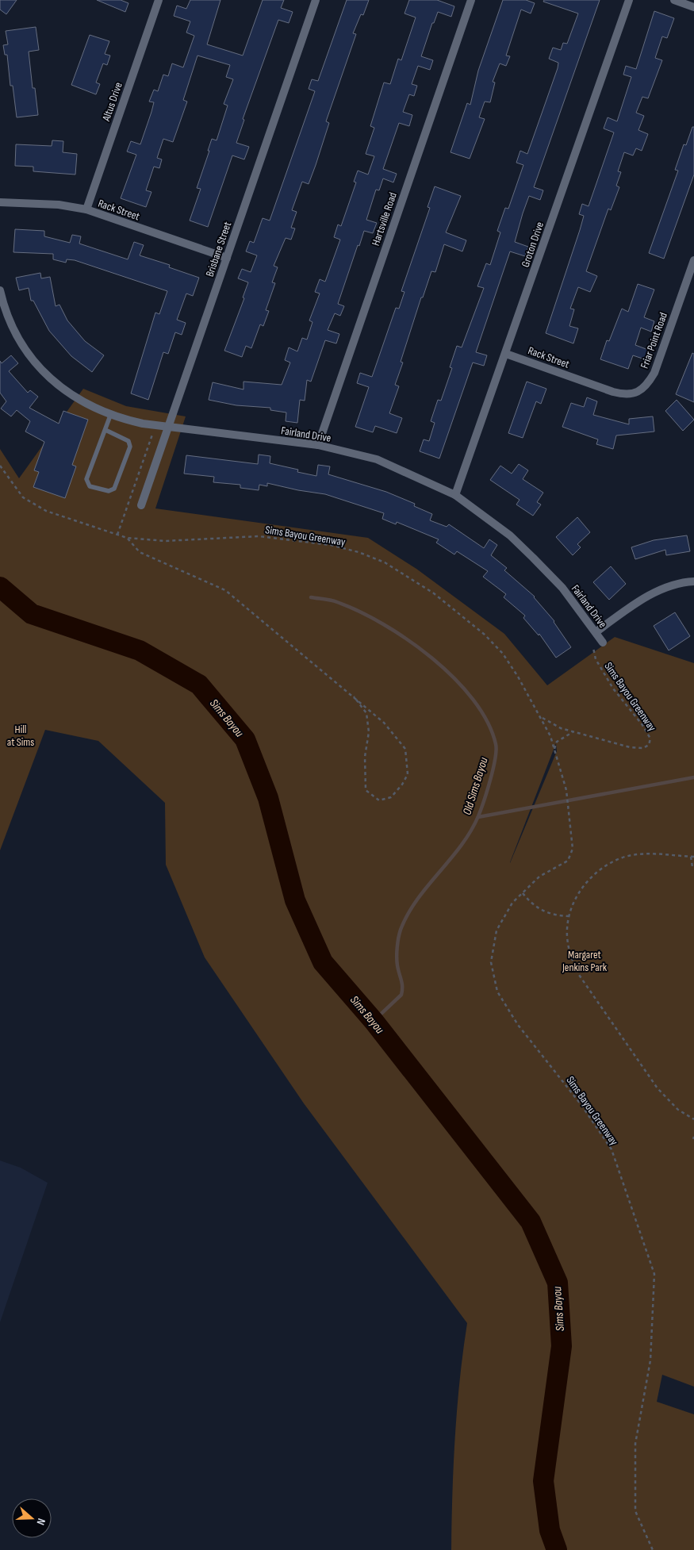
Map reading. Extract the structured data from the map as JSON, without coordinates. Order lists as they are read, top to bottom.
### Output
{
  "streets": {
    "street": [
      "Altus Drive",
      "Rack Street",
      "Hartsville Road",
      "Groton Drive",
      "Brisbane Street",
      "Friar Point Road",
      "Fairland Drive"
    ],
    "path": ["Sims Bayou Greenway"]
  },
  "crossings": [
    ["Altus Drive", "Rack Street"],
    ["Rack Street", "Groton Drive"],
    ["Rack Street", "Brisbane Street"],
    ["Rack Street", "Friar Point Road"],
    ["Hartsville Road", "Fairland Drive"],
    ["Groton Drive", "Fairland Drive"],
    ["Brisbane Street", "Fairland Drive"],
    ["Fairland Drive", "Sims Bayou Greenway"]
  ],
  "water": ["Sims Bayou", "Old Sims Bayou"],
  "parks": ["Hill at Sims", "Margaret Jenkins Park"],
  "north": "right"
}
